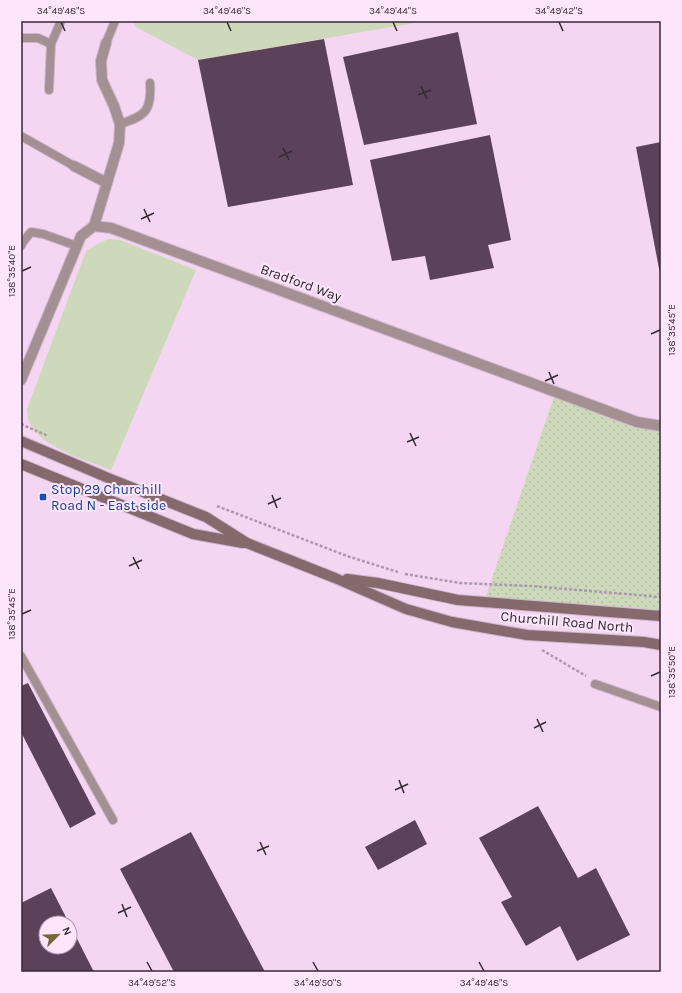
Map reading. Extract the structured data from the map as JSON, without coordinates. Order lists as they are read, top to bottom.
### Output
{
  "streets": {
    "street": ["Bradford Way", "Churchill Road North"]
  },
  "places": {
    "transit": ["Stop 29 Churchill Road N - East side"]
  },
  "north": "top right",
  "coordinates": [
    "34°49'48\"S",
    "34°49'46\"S",
    "34°49'44\"S",
    "34°49'42\"S",
    "138°35'40\"E",
    "138°35'45\"E",
    "138°35'50\"E",
    "34°49'52\"S",
    "34°49'50\"S"
  ]
}
